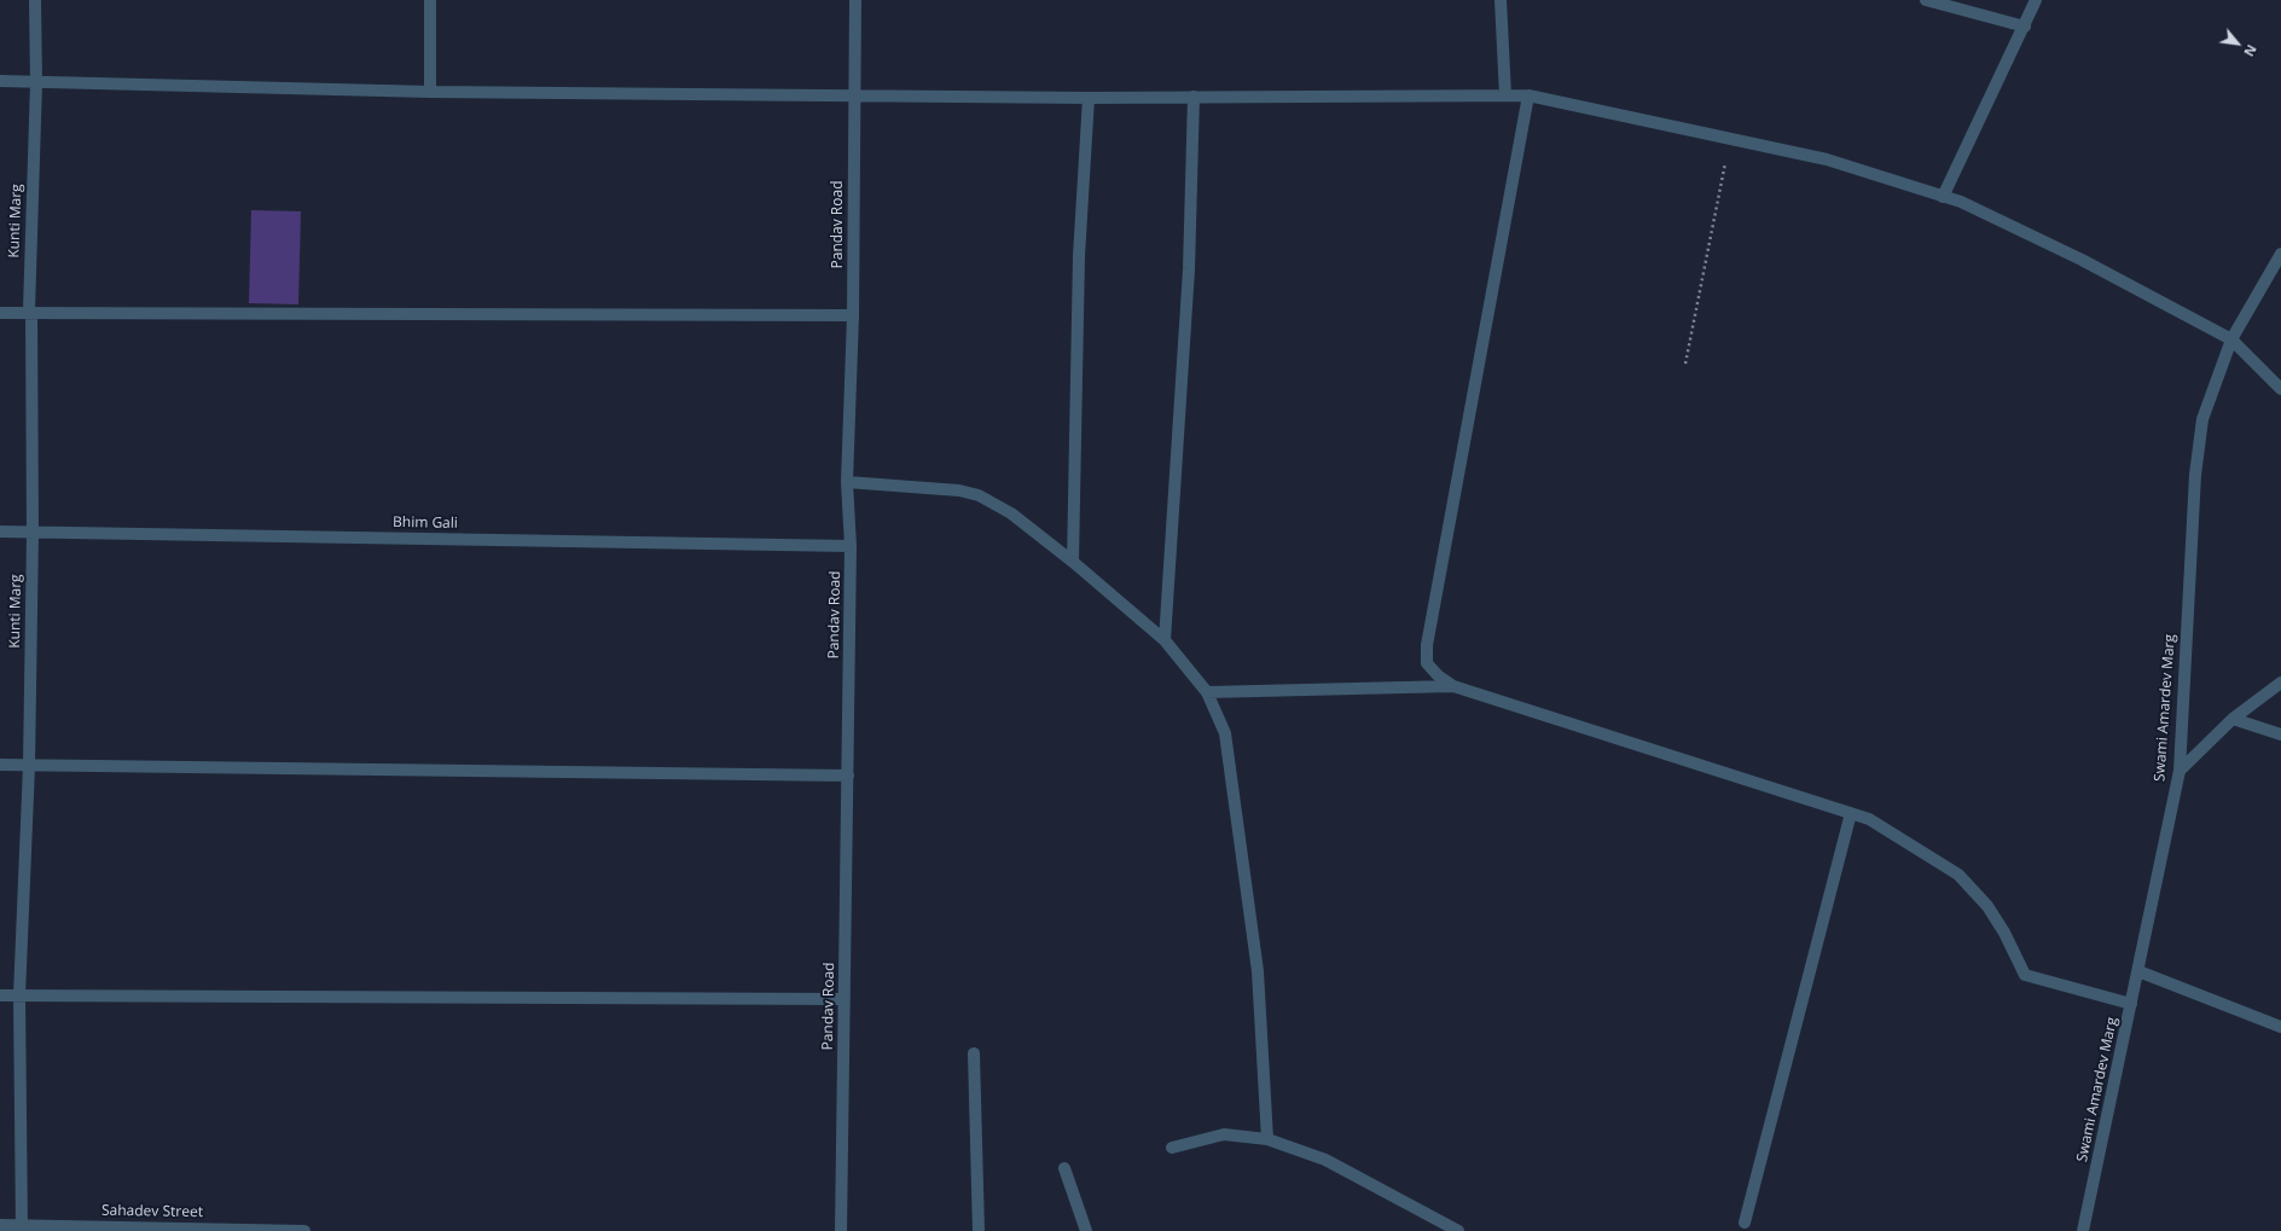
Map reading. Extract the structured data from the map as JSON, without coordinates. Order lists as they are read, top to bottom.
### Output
{
  "streets": {
    "street": [
      "Kunti Marg",
      "Pandav Road",
      "Bhim Gali",
      "Swami Amardev Marg",
      "Sahadev Street"
    ]
  },
  "crossings": [
    ["Kunti Marg", "Bhim Gali"],
    ["Kunti Marg", "Sahadev Street"],
    ["Pandav Road", "Bhim Gali"]
  ],
  "north": "bottom right"
}
